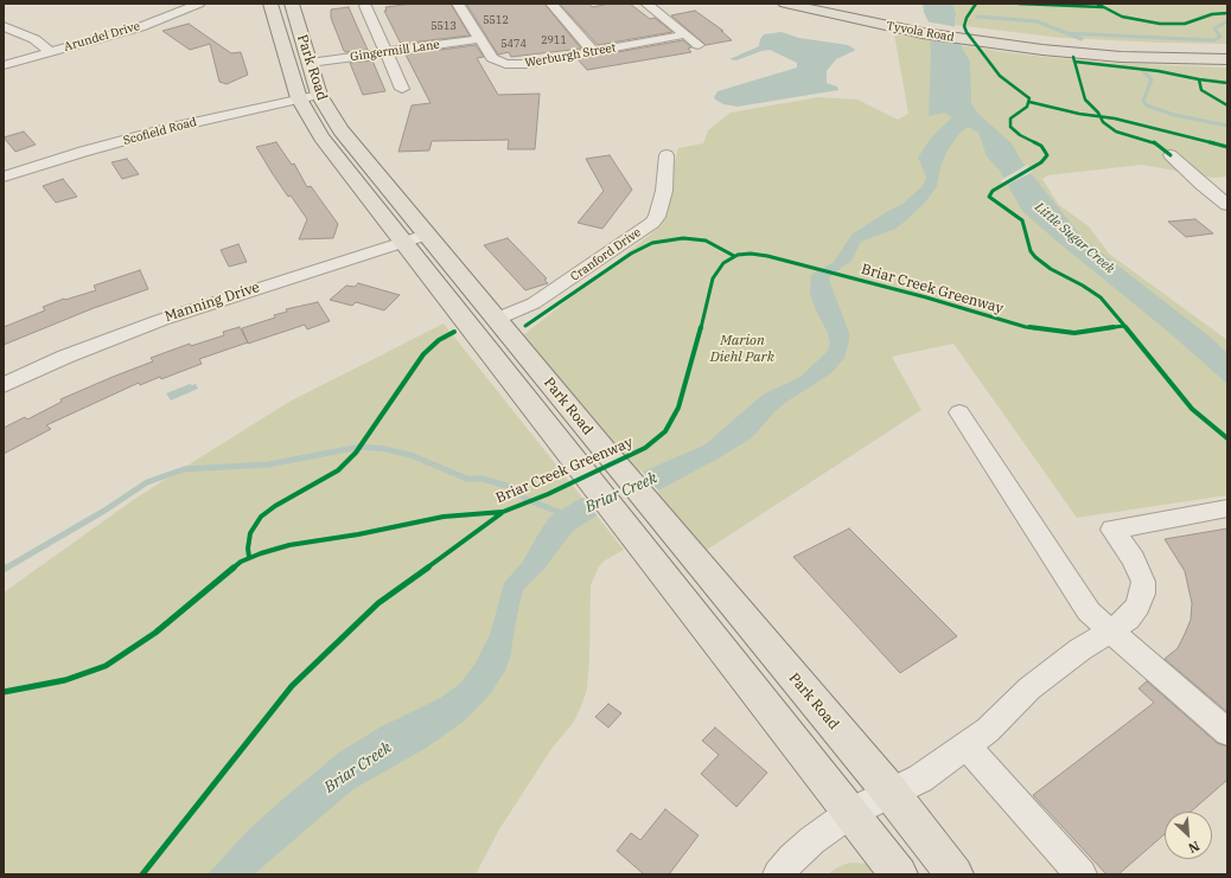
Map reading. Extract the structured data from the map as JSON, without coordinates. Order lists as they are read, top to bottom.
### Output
{
  "streets": {
    "main road": ["Tyvola Road", "Park Road"],
    "street": [
      "Arundel Drive",
      "Gingermill Lane",
      "Werburgh Street",
      "Scofield Road",
      "Cranford Drive",
      "Manning Drive"
    ],
    "cycle path": ["Briar Creek Greenway"]
  },
  "crossings": [
    ["Gingermill Lane", "Werburgh Street"],
    ["Gingermill Lane", "Park Road"],
    ["Park Road", "Scofield Road"],
    ["Park Road", "Cranford Drive"],
    ["Park Road", "Manning Drive"]
  ],
  "water": ["Little Sugar Creek", "Briar Creek"],
  "parks": ["Marion Diehl Park"],
  "house_numbers": [
    "5512",
    "5513",
    "2911",
    "5474"
  ],
  "north": "bottom right"
}
